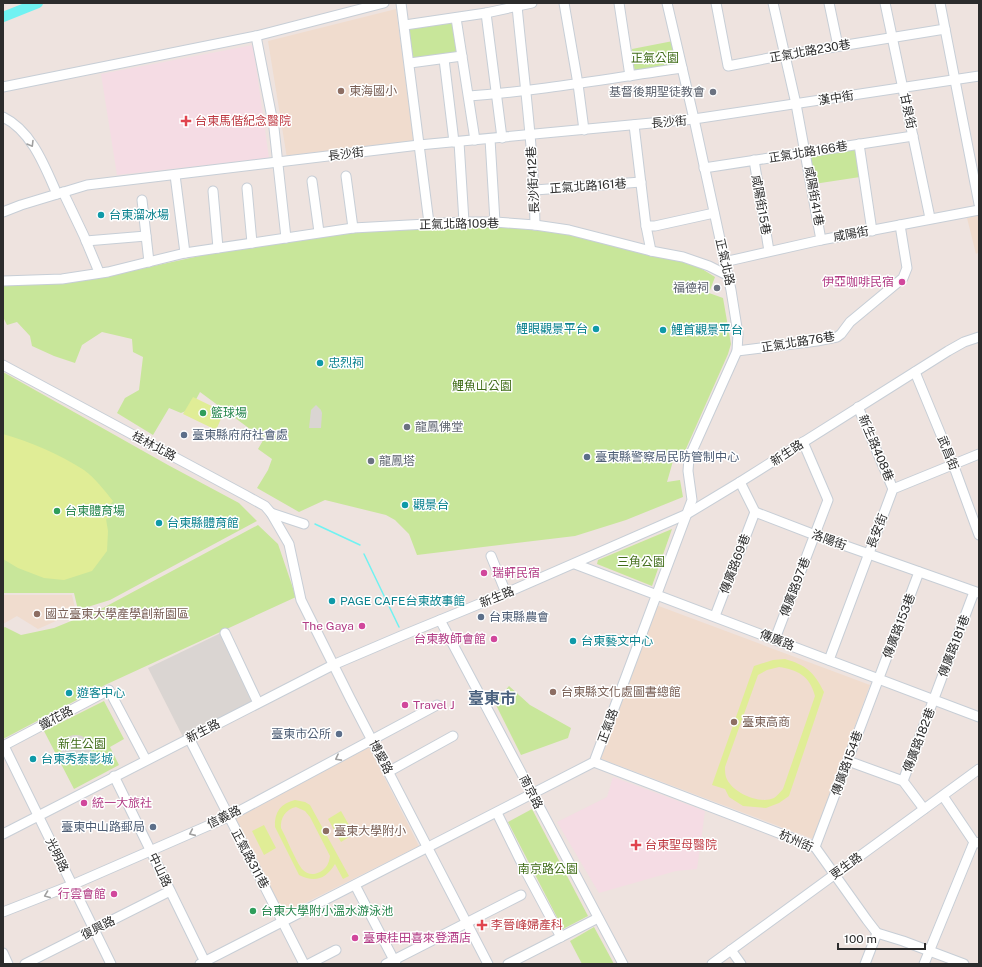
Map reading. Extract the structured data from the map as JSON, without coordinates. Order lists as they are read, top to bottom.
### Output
{
  "streets": {
    "street": [
      "正氣北路230巷",
      "漢中街",
      "甘泉街",
      "長沙街",
      "正氣北路166巷",
      "長沙街412巷",
      "正氣北路161巷",
      "咸陽街41巷",
      "咸陽街15巷",
      "正氣北路109巷",
      "咸陽街",
      "正氣北路",
      "正氣北路76巷",
      "桂林北路",
      "新生路408巷",
      "新生路",
      "武昌街",
      "長安街",
      "洛陽街",
      "傳廣路69巷",
      "傳廣路97巷",
      "傳廣路153巷",
      "傳廣路",
      "傳廣路181巷",
      "鐵花路",
      "正氣路",
      "傳廣路182巷",
      "博愛路",
      "傳廣路154巷",
      "南京路",
      "信義路",
      "杭州街",
      "光明路",
      "正氣路311巷",
      "更生路",
      "中山路",
      "復興路"
    ]
  },
  "crossings": [
    ["正氣北路230巷", "甘泉街"],
    ["正氣北路230巷", "咸陽街41巷"],
    ["漢中街", "甘泉街"],
    ["漢中街", "長沙街"],
    ["漢中街", "咸陽街41巷"],
    ["漢中街", "正氣北路"],
    ["甘泉街", "正氣北路166巷"],
    ["甘泉街", "咸陽街"],
    ["長沙街", "長沙街412巷"],
    ["長沙街", "正氣北路"],
    ["正氣北路166巷", "咸陽街41巷"],
    ["正氣北路166巷", "咸陽街15巷"],
    ["正氣北路166巷", "正氣北路"],
    ["長沙街412巷", "正氣北路161巷"],
    ["長沙街412巷", "正氣北路109巷"],
    ["咸陽街41巷", "咸陽街"],
    ["咸陽街15巷", "咸陽街"],
    ["正氣北路109巷", "正氣北路"],
    ["咸陽街", "正氣北路"],
    ["咸陽街", "正氣北路76巷"],
    ["正氣北路", "正氣北路76巷"],
    ["正氣北路", "新生路"],
    ["正氣北路", "正氣路"],
    ["桂林北路", "博愛路"],
    ["新生路408巷", "新生路"],
    ["新生路408巷", "長安街"],
    ["新生路", "武昌街"],
    ["新生路", "傳廣路97巷"],
    ["新生路", "傳廣路"],
    ["新生路", "鐵花路"],
    ["新生路", "正氣路"],
    ["新生路", "博愛路"],
    ["新生路", "南京路"],
    ["新生路", "光明路"],
    ["新生路", "正氣路311巷"],
    ["新生路", "中山路"],
    ["長安街", "洛陽街"],
    ["長安街", "傳廣路"],
    ["洛陽街", "傳廣路69巷"],
    ["洛陽街", "傳廣路97巷"],
    ["洛陽街", "傳廣路153巷"],
    ["洛陽街", "傳廣路181巷"],
    ["傳廣路69巷", "傳廣路"],
    ["傳廣路97巷", "傳廣路"],
    ["傳廣路153巷", "傳廣路"],
    ["傳廣路153巷", "傳廣路154巷"],
    ["傳廣路", "傳廣路181巷"],
    ["傳廣路", "正氣路"],
    ["傳廣路", "傳廣路182巷"],
    ["傳廣路", "傳廣路154巷"],
    ["傳廣路181巷", "傳廣路182巷"],
    ["鐵花路", "光明路"],
    ["正氣路", "杭州街"],
    ["博愛路", "信義路"],
    ["傳廣路154巷", "杭州街"],
    ["信義路", "光明路"],
    ["信義路", "正氣路311巷"],
    ["信義路", "中山路"],
    ["杭州街", "更生路"],
    ["光明路", "復興路"],
    ["中山路", "復興路"]
  ],
  "one_way": ["信義路"],
  "districts": ["臺東市"],
  "parks": [
    "正氣公園",
    "鯉魚山公園",
    "三角公園",
    "新生公園",
    "南京路公園"
  ],
  "places": {
    "other": [
      "東海國小",
      "基督後期聖徒教會",
      "台東溜冰場",
      "伊亞咖啡民宿",
      "福德祠",
      "鯉眼觀景平台",
      "鯉首觀景平台",
      "忠烈祠",
      "籃球場",
      "龍鳳佛堂",
      "臺東縣府府社會處",
      "臺東縣警察局民防管制中心",
      "龍鳳塔",
      "觀景台",
      "台東體育場",
      "台東縣體育館",
      "瑞軒民宿",
      "PAGE CAFE台東故事館",
      "國立臺東大學產學創新園區",
      "台東縣農會",
      "The Gaya",
      "台東教師會館",
      "台東藝文中心",
      "台東縣文化處圖書總館",
      "遊客中心",
      "Travel J",
      "臺東高商",
      "臺東市公所",
      "台東秀泰影城",
      "統一大旅社",
      "臺東中山路郵局",
      "臺東大學附小",
      "行雲會館",
      "台東大學附小溫水游泳池",
      "臺東桂田喜來登酒店"
    ],
    "health": ["台東馬偕紀念醫院", "台東聖母醫院", "李晉峰婦產科"]
  },
  "scale_bar": "100 m"
}
